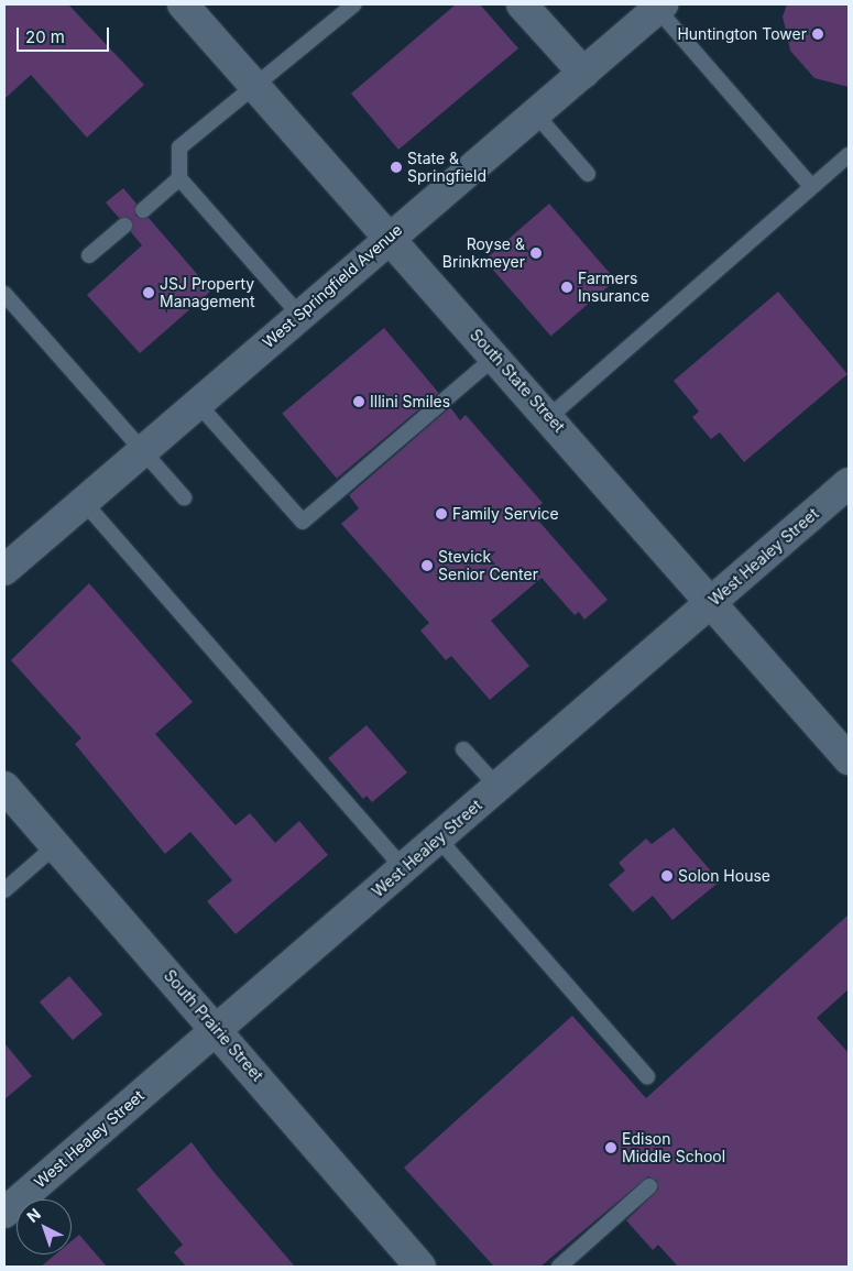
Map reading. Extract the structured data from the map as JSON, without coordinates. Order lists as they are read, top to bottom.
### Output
{
  "streets": {
    "main road": [
      "West Springfield Avenue",
      "South State Street",
      "West Healey Street",
      "South Prairie Street"
    ]
  },
  "crossings": [
    ["West Springfield Avenue", "South State Street"],
    ["South State Street", "West Healey Street"],
    ["West Healey Street", "South Prairie Street"]
  ],
  "places": [
    "Huntington Tower",
    "State & Springfield",
    "Royse & Brinkmeyer",
    "Farmers Insurance",
    "JSJ Property Management",
    "Illini Smiles",
    "Family Service",
    "Stevick Senior Center",
    "Solon House",
    "Edison Middle School"
  ],
  "scale_bar": "20 m",
  "north": "top left"
}
